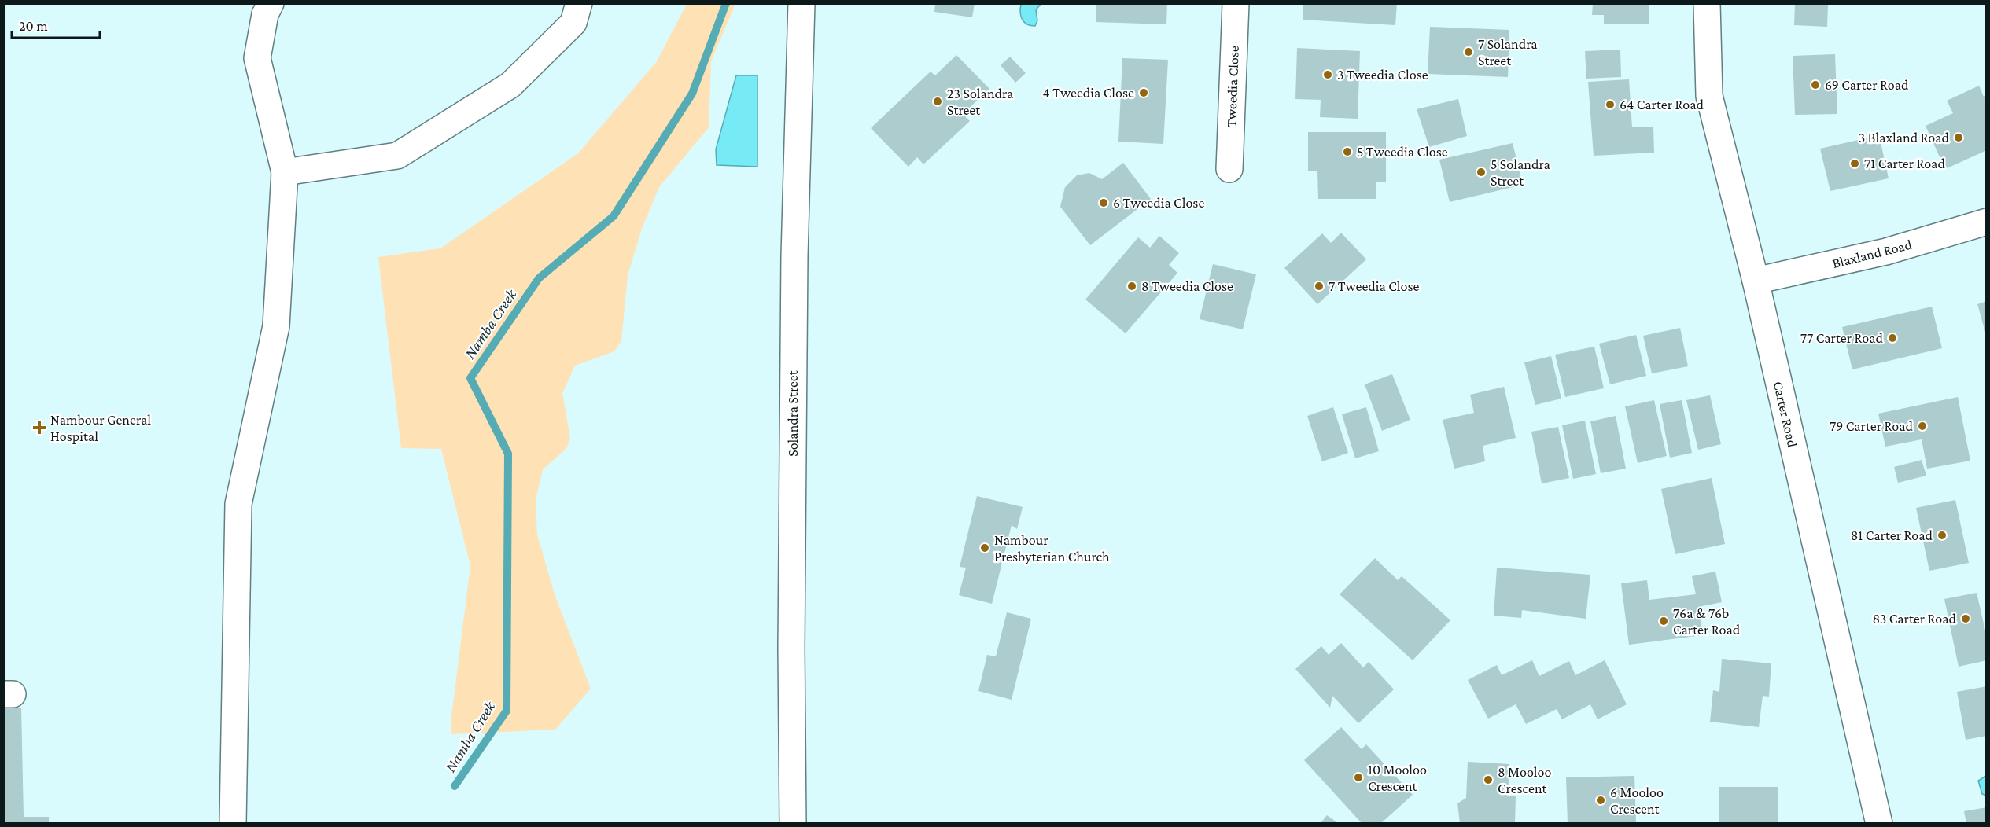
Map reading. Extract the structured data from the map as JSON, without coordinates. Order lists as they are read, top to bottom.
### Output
{
  "streets": {
    "street": [
      "Tweedia Close",
      "Blaxland Road",
      "Solandra Street",
      "Carter Road"
    ]
  },
  "crossings": [
    ["Blaxland Road", "Carter Road"]
  ],
  "water": ["Namba Creek"],
  "places": {
    "other": [
      "7 Solandra Street",
      "3 Tweedia Close",
      "69 Carter Road",
      "4 Tweedia Close",
      "23 Solandra Street",
      "64 Carter Road",
      "3 Blaxland Road",
      "5 Tweedia Close",
      "71 Carter Road",
      "5 Solandra Street",
      "6 Tweedia Close",
      "8 Tweedia Close",
      "7 Tweedia Close",
      "77 Carter Road",
      "79 Carter Road",
      "81 Carter Road",
      "Nambour Presbyterian Church",
      "83 Carter Road",
      "76a & 76b Carter Road",
      "10 Mooloo Crescent",
      "8 Mooloo Crescent",
      "6 Mooloo Crescent"
    ],
    "health": ["Nambour General Hospital"]
  },
  "scale_bar": "20 m"
}
